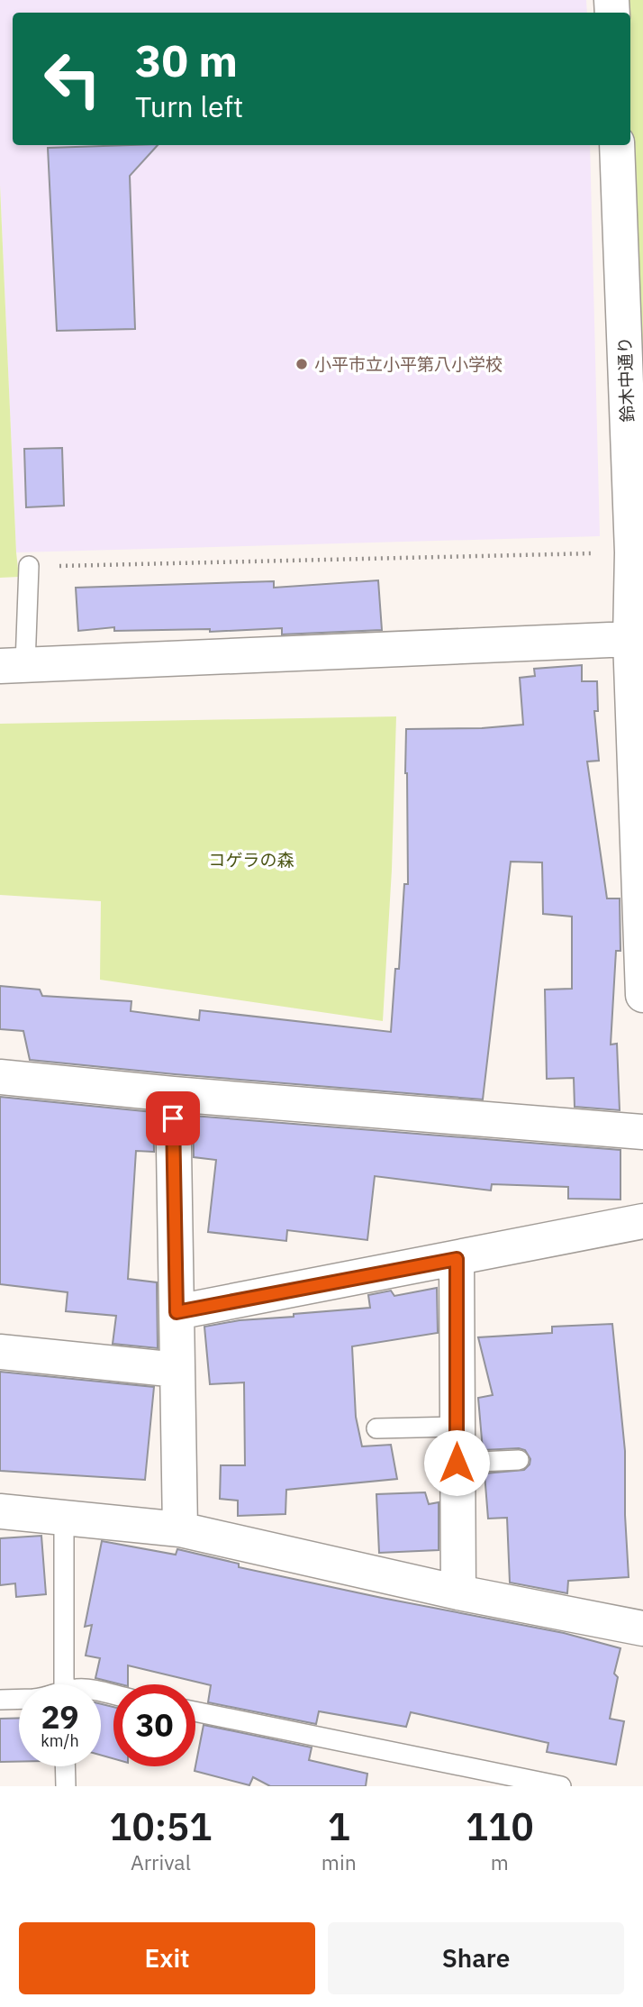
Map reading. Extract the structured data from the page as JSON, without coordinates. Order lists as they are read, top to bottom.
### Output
{
  "streets": {
    "street": ["鈴木中通り"]
  },
  "parks": ["コゲラの森"],
  "places": ["小平市立小平第八小学校"],
  "page": {
    "turn": ["30 m", "Turn left"],
    "speed": "29 km/h",
    "limit": "30",
    "eta": [
      "10:51",
      "Arrival",
      "1",
      "min",
      "110",
      "m"
    ],
    "buttons": ["Exit", "Share"]
  }
}
